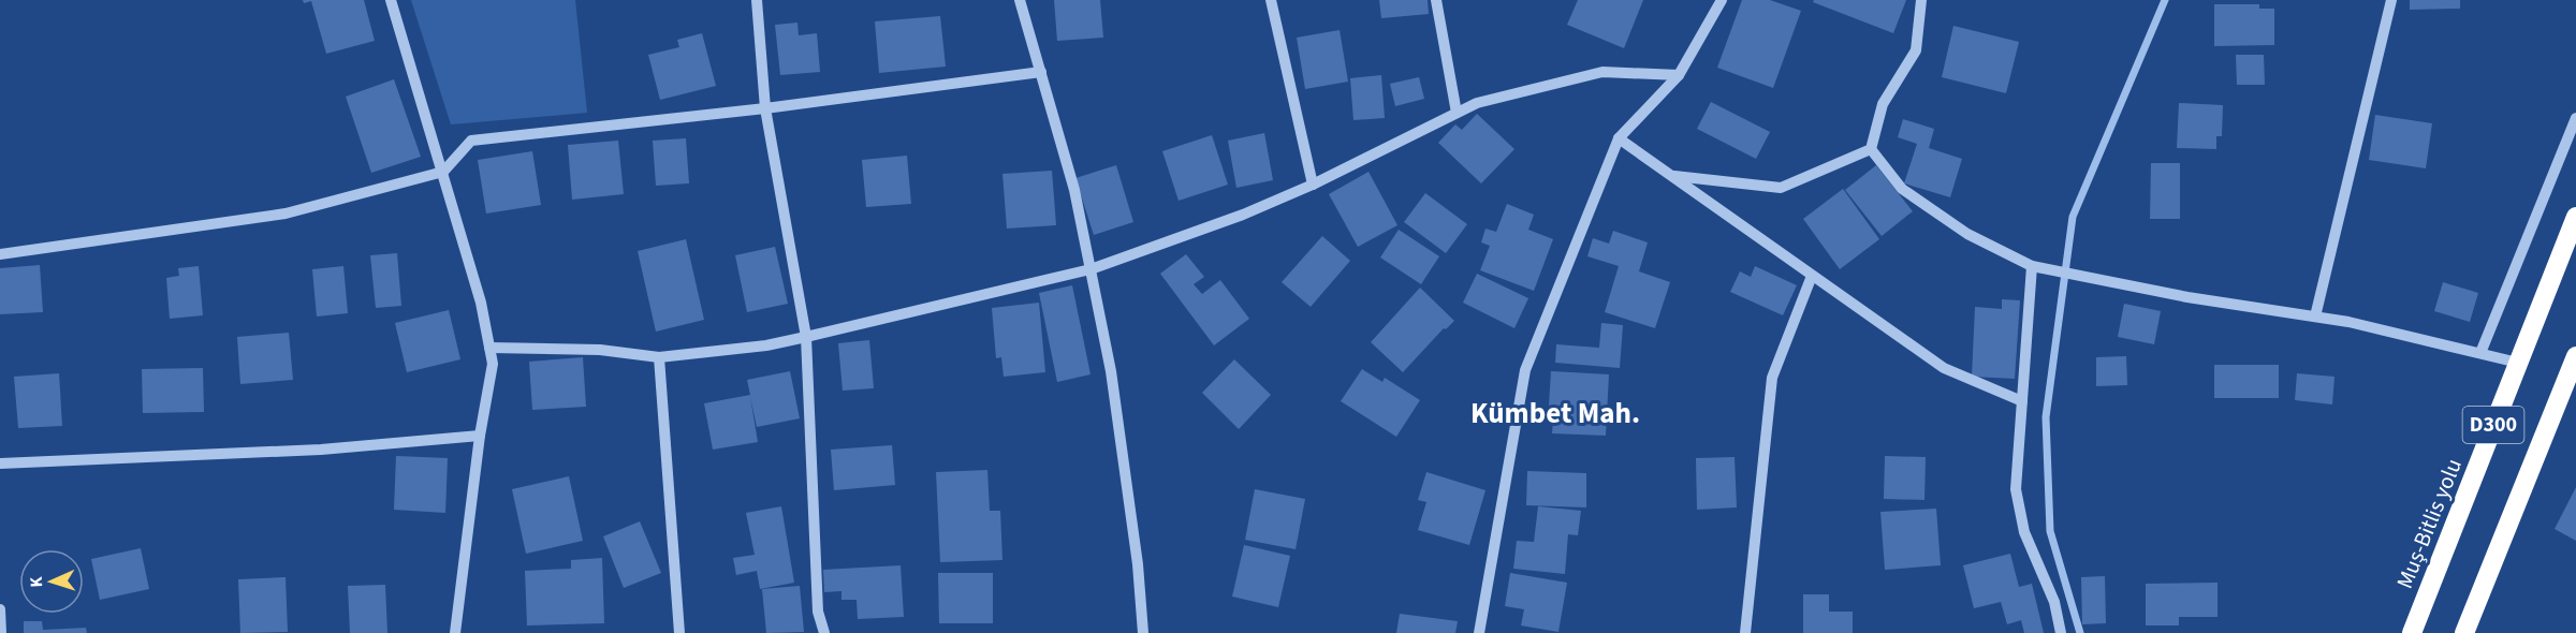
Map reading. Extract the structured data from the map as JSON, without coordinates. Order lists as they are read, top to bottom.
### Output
{
  "streets": {
    "highway": ["D300", "Muş-Bitlis yolu"]
  },
  "districts": ["Kümbet Mah."],
  "north": "left"
}
